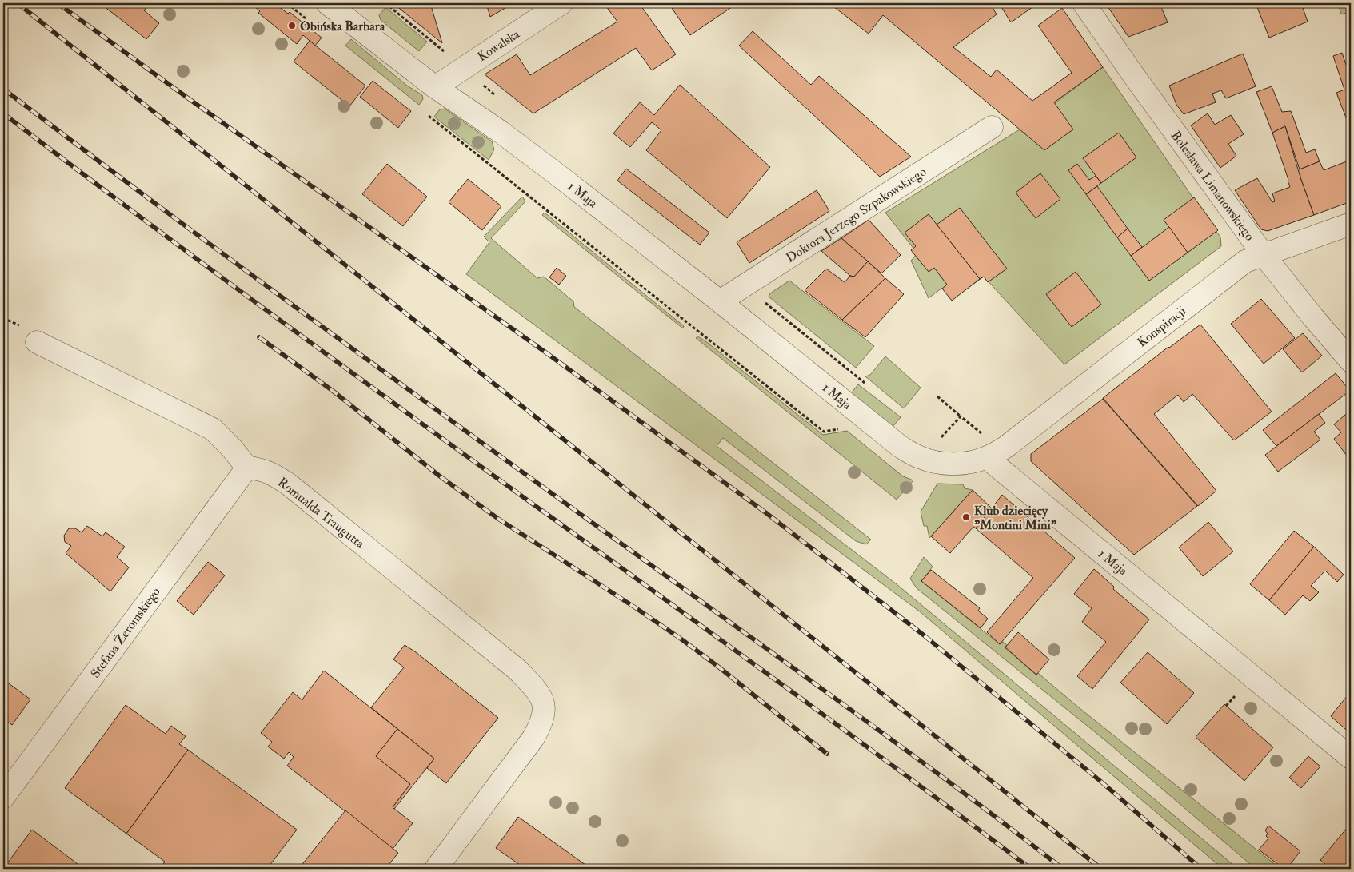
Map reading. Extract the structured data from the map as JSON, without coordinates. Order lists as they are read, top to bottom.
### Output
{
  "streets": {
    "street": [
      "Kowalska",
      "Bolesława Limanowskiego",
      "1 Maja",
      "Doktora Jerzego Szpakowskiego",
      "Konspiracji",
      "Romualda Traugutta",
      "Stefana Żeromskiego"
    ]
  },
  "crossings": [
    ["Kowalska", "1 Maja"],
    ["Bolesława Limanowskiego", "Konspiracji"],
    ["1 Maja", "Doktora Jerzego Szpakowskiego"],
    ["1 Maja", "Konspiracji"],
    ["Romualda Traugutta", "Stefana Żeromskiego"]
  ],
  "places": ["Obińska Barbara", "Klub dziecięcy \"Montini Mini\""]
}
